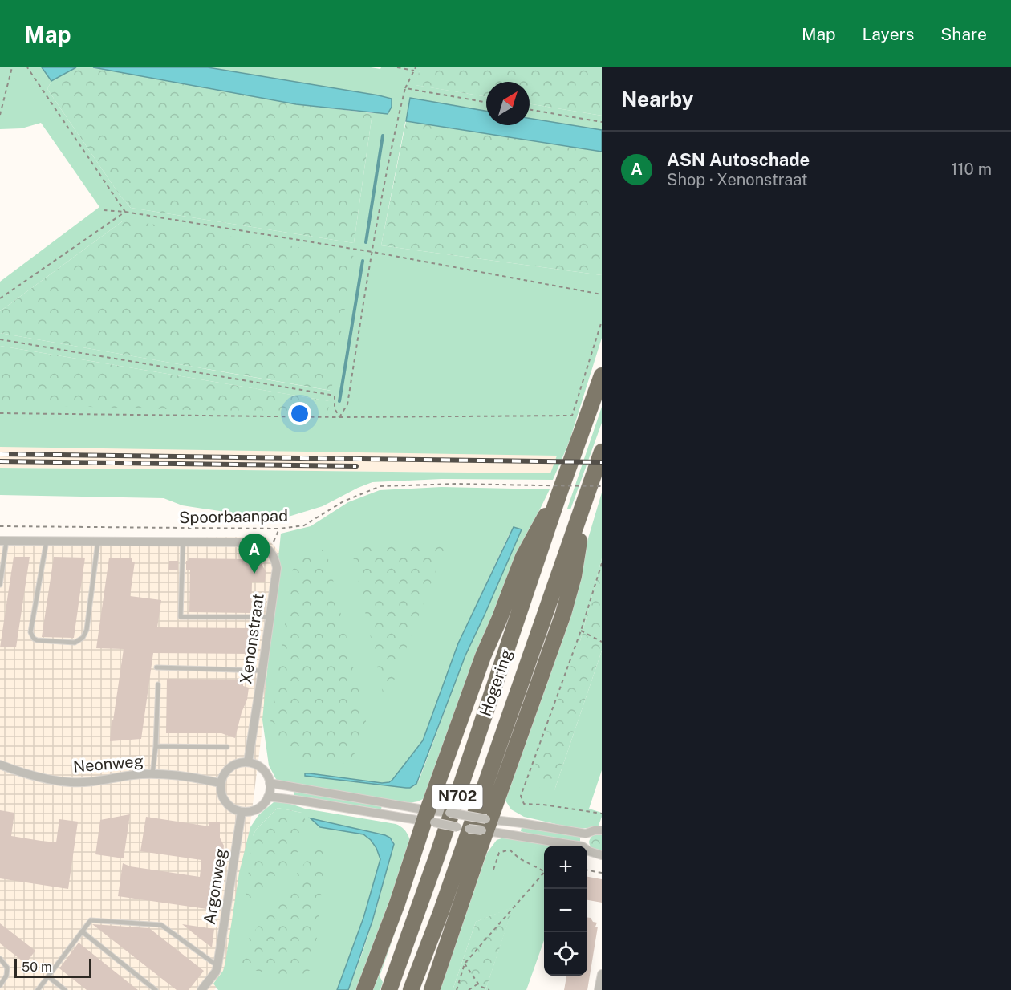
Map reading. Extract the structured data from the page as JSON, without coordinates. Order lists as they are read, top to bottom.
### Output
{
  "streets": {
    "highway": ["Hogering", "N702"],
    "street": ["Xenonstraat", "Neonweg", "Argonweg"],
    "path": ["Spoorbaanpad"]
  },
  "crossings": [
    ["Xenonstraat", "Neonweg"],
    ["Xenonstraat", "Argonweg"],
    ["Hogering", "N702"],
    ["Neonweg", "Argonweg"]
  ],
  "scale_bar": "50 m",
  "north": "top right",
  "page": {
    "header": "Map",
    "nav": ["Map", "Layers", "Share"],
    "heading": "Nearby",
    "list": [
      {
        "mark": "A",
        "name": "ASN Autoschade",
        "note": "Shop · Xenonstraat",
        "value": "110 m"
      }
    ],
    "pins": "A",
    "map_buttons": ["+", "−"],
    "scale": "50 m"
  }
}
